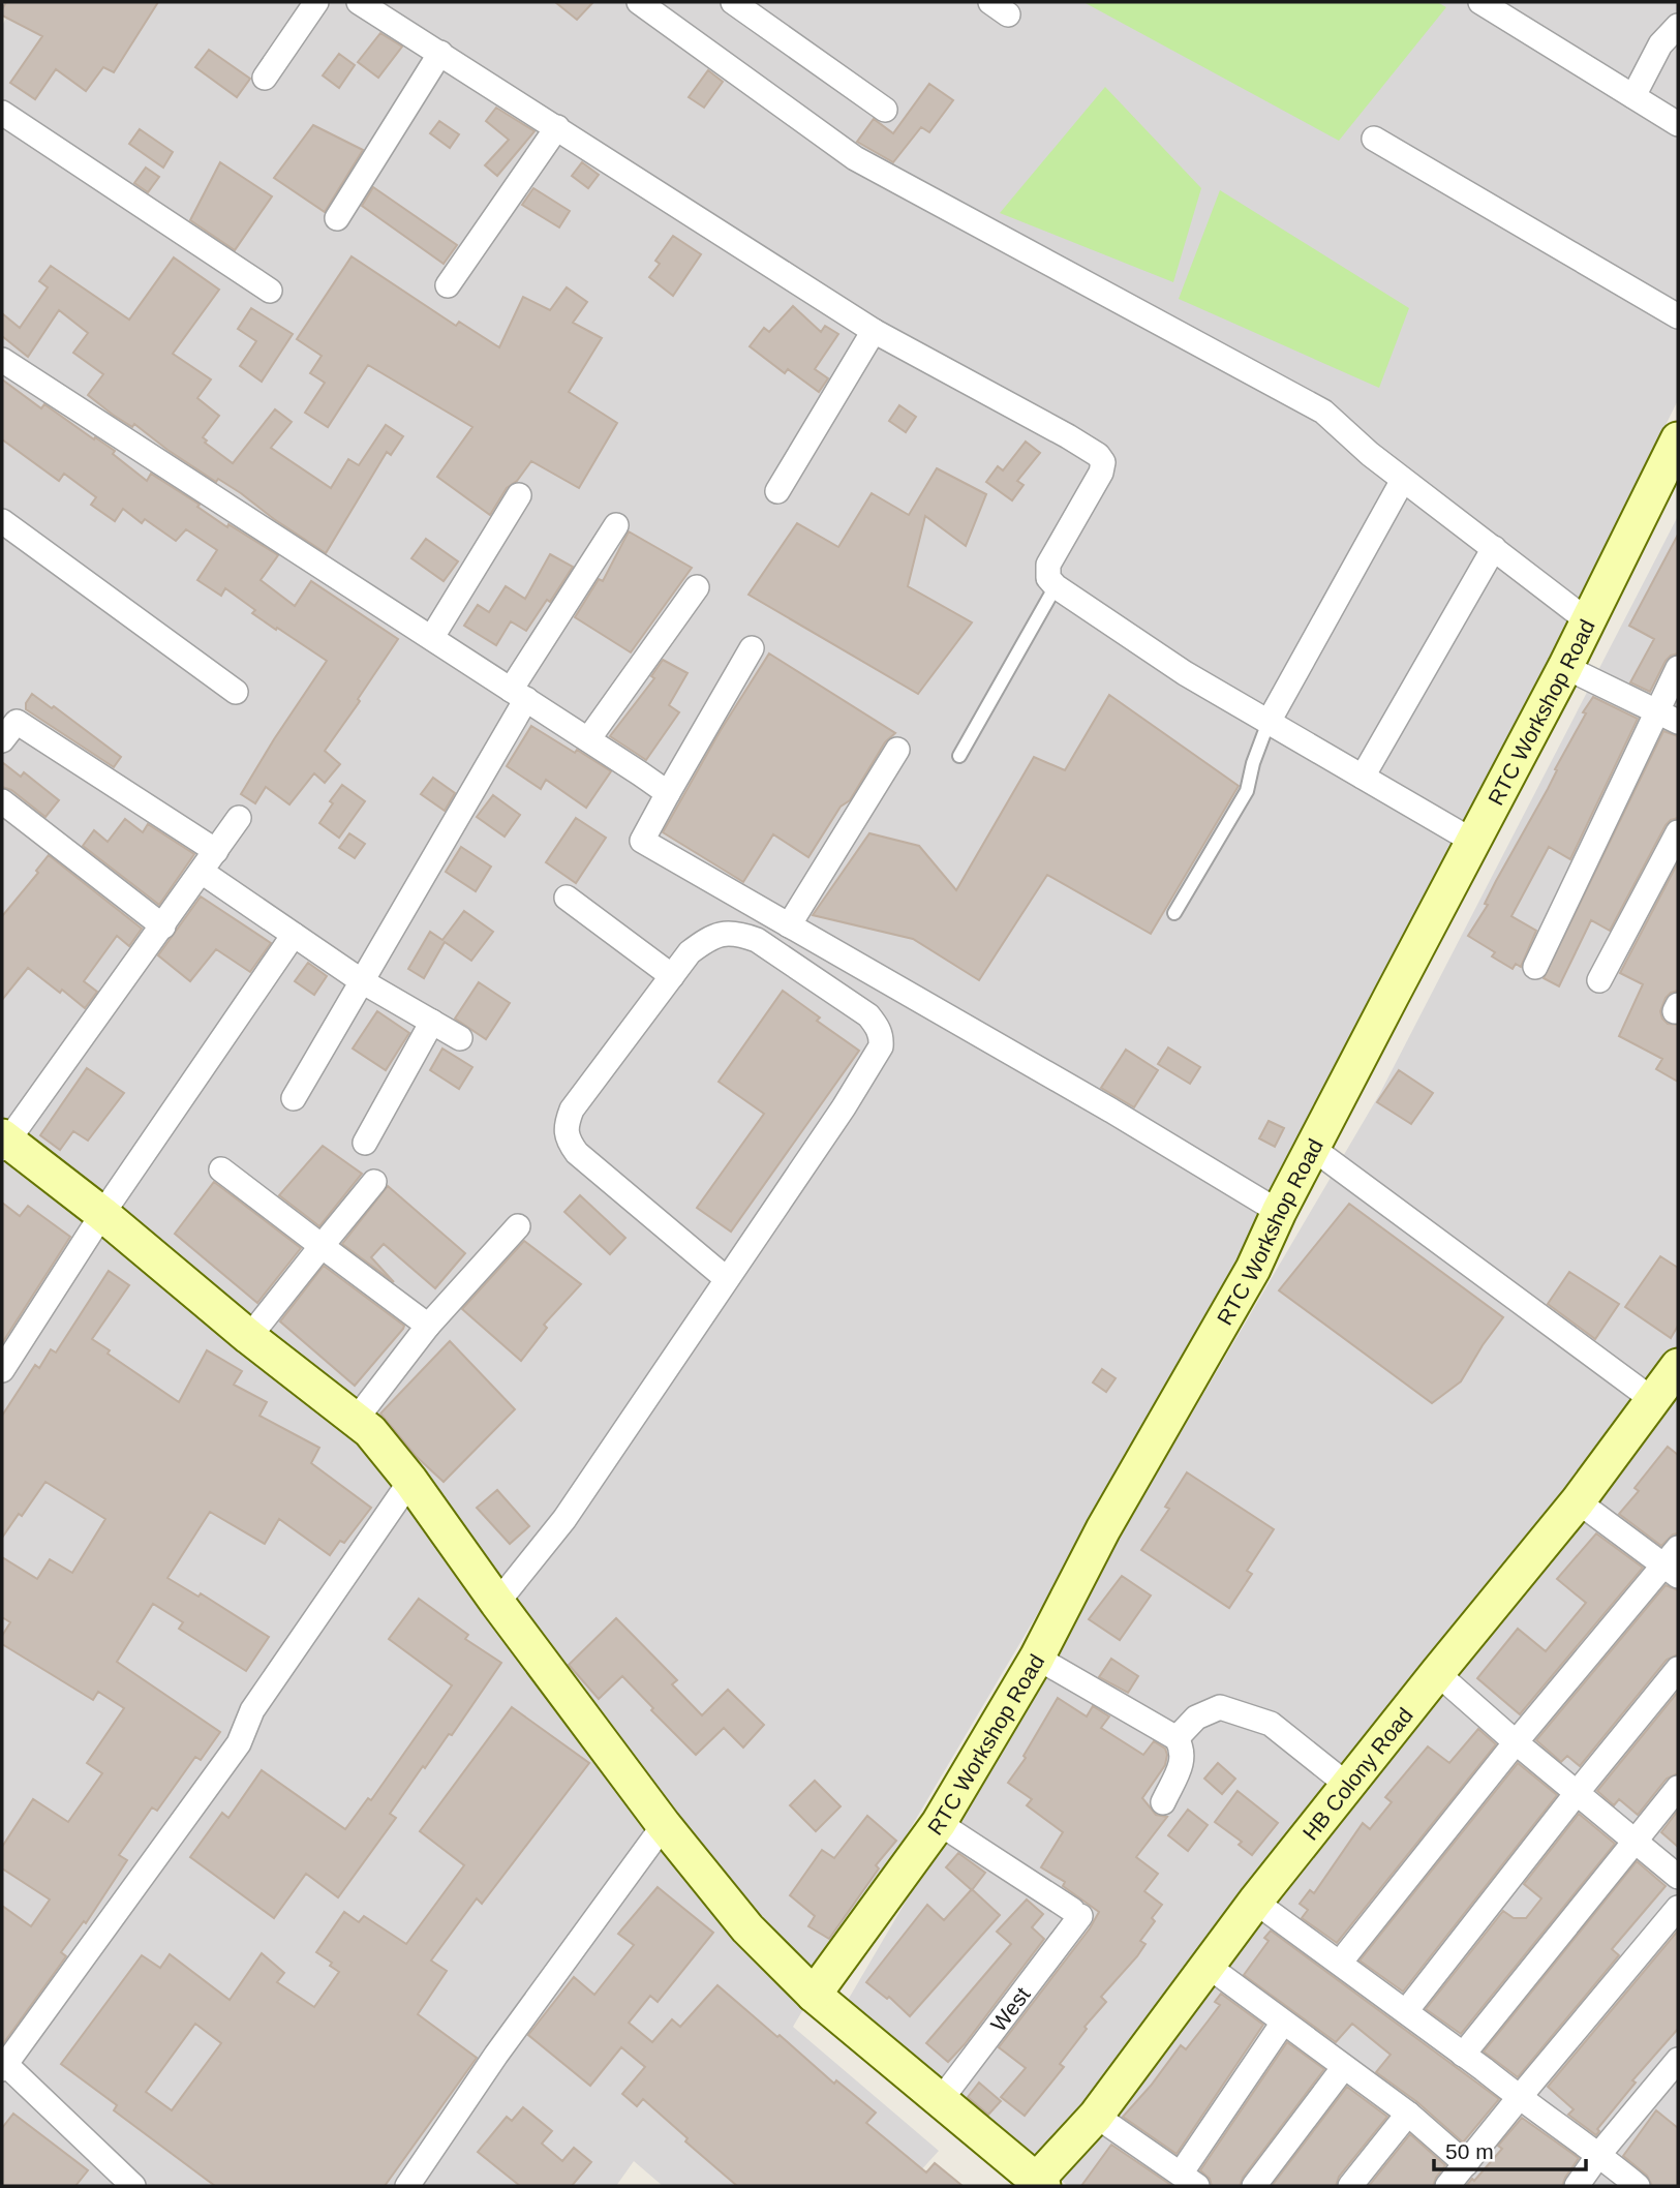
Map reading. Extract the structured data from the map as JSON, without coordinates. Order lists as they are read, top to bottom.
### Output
{
  "streets": {
    "street": ["RTC Workshop Road", "HB Colony Road", "West"]
  },
  "crossings": [
    ["RTC Workshop Road", "West"]
  ],
  "scale_bar": "50 m"
}
